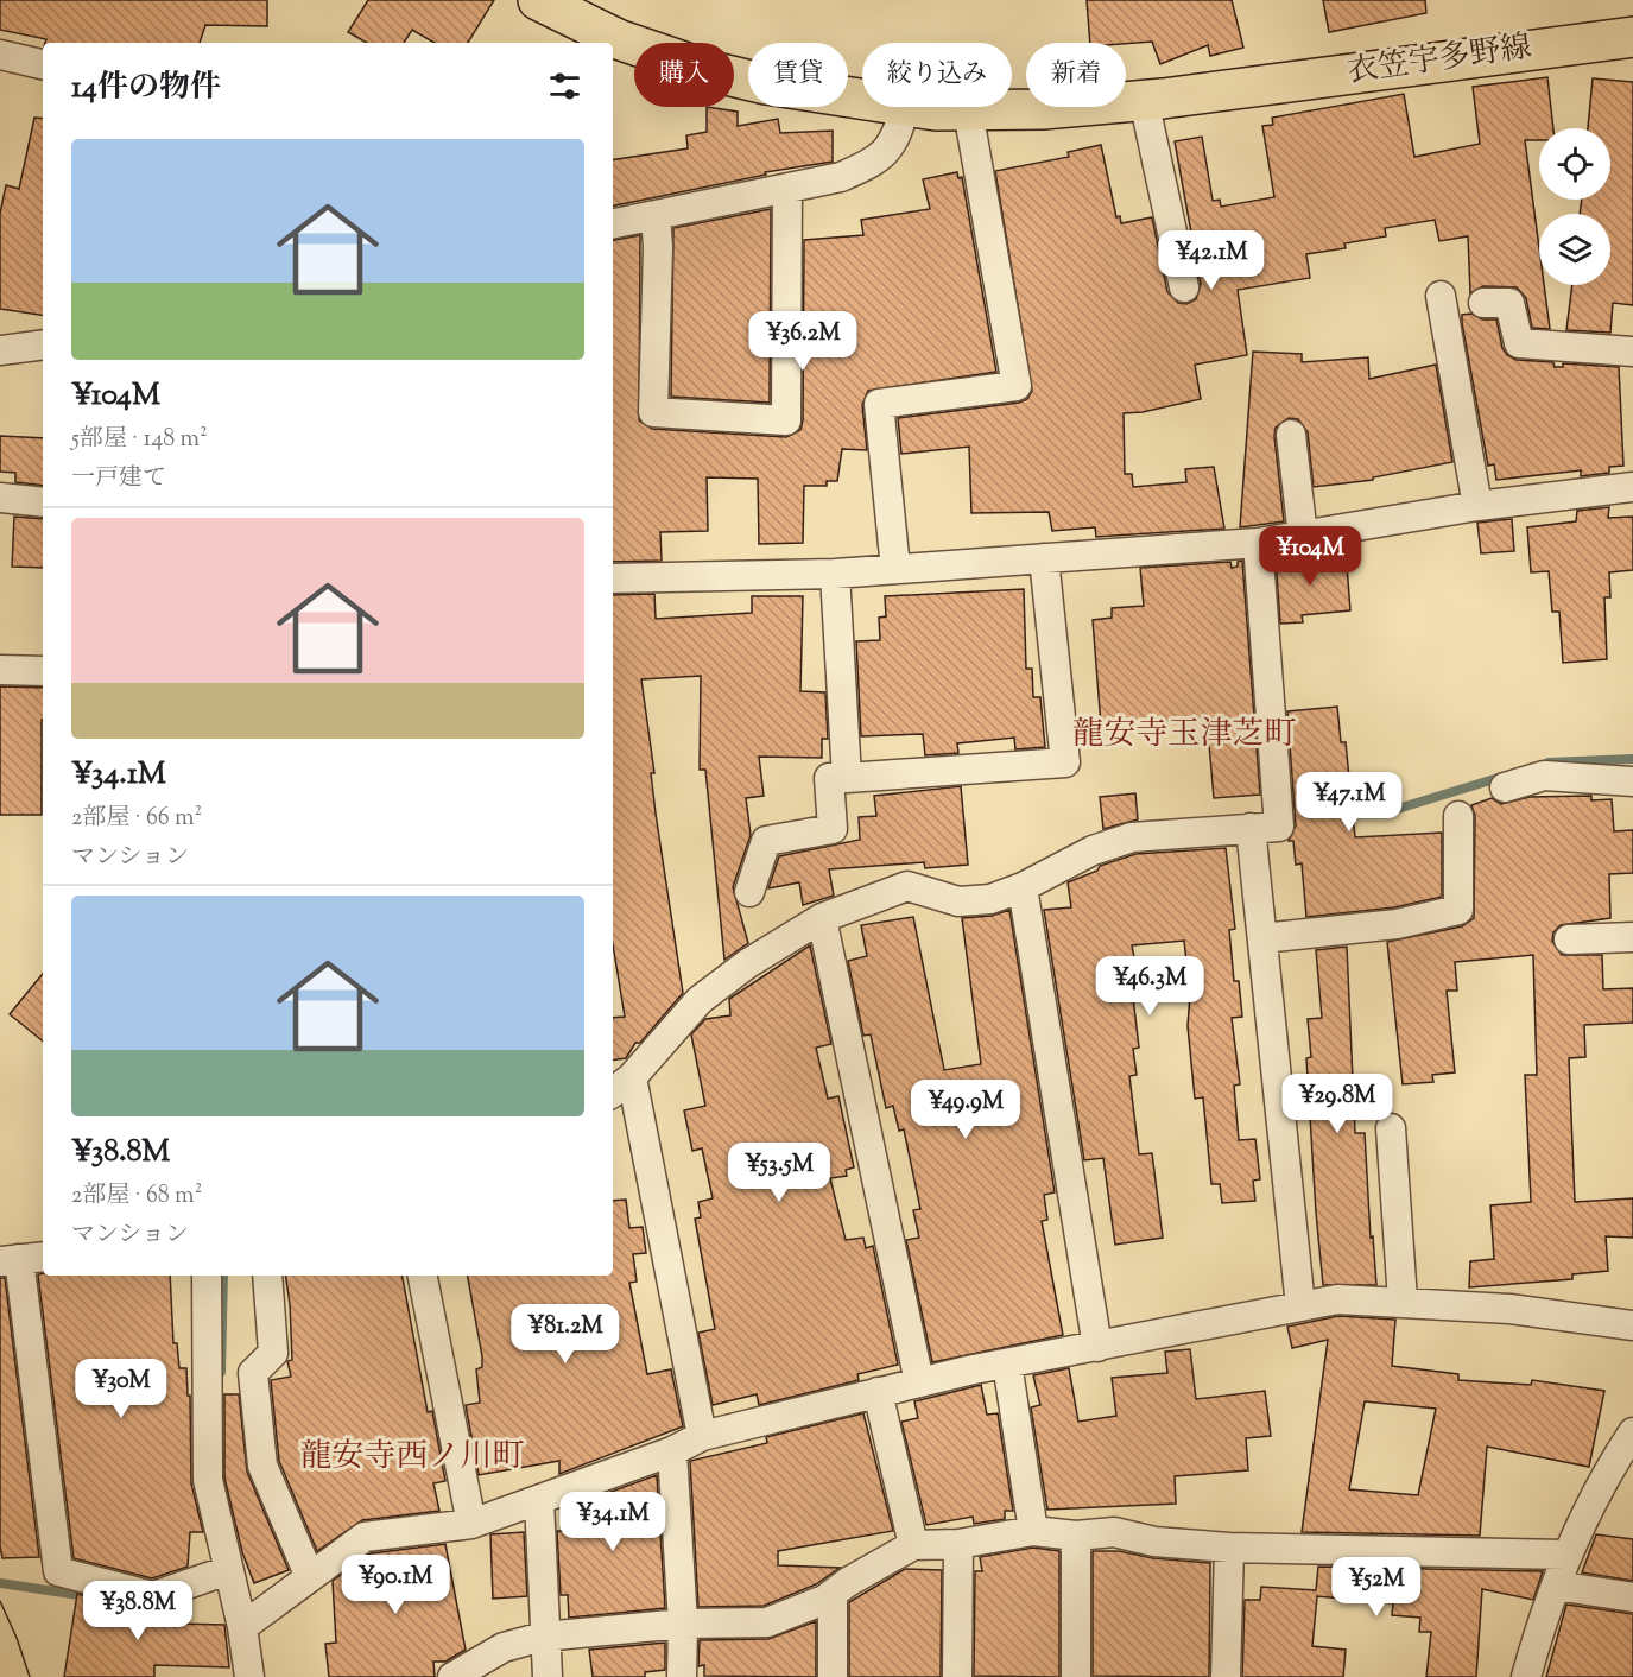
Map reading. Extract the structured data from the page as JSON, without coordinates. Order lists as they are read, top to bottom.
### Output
{
  "streets": {
    "main road": ["衣笠宇多野線"]
  },
  "districts": ["龍安寺玉津芝町", "龍安寺西ノ川町"],
  "page": {
    "chip": [
      "購入",
      "賃貸",
      "絞り込み",
      "新着"
    ],
    "heading": "14件の物件",
    "list": [
      {
        "name": "¥104M",
        "note": "5部屋 · 148 m² · 一戸建て"
      },
      {
        "name": "¥34.1M",
        "note": "2部屋 · 66 m² · マンション"
      },
      {
        "name": "¥38.8M",
        "note": "2部屋 · 68 m² · マンション"
      }
    ],
    "price": [
      "¥42.1M",
      "¥36.2M",
      "¥104M",
      "¥47.1M",
      "¥46.3M",
      "¥29.8M",
      "¥49.9M",
      "¥53.5M",
      "¥81.2M",
      "¥30M",
      "¥34.1M",
      "¥90.1M",
      "¥52M",
      "¥38.8M"
    ]
  }
}
